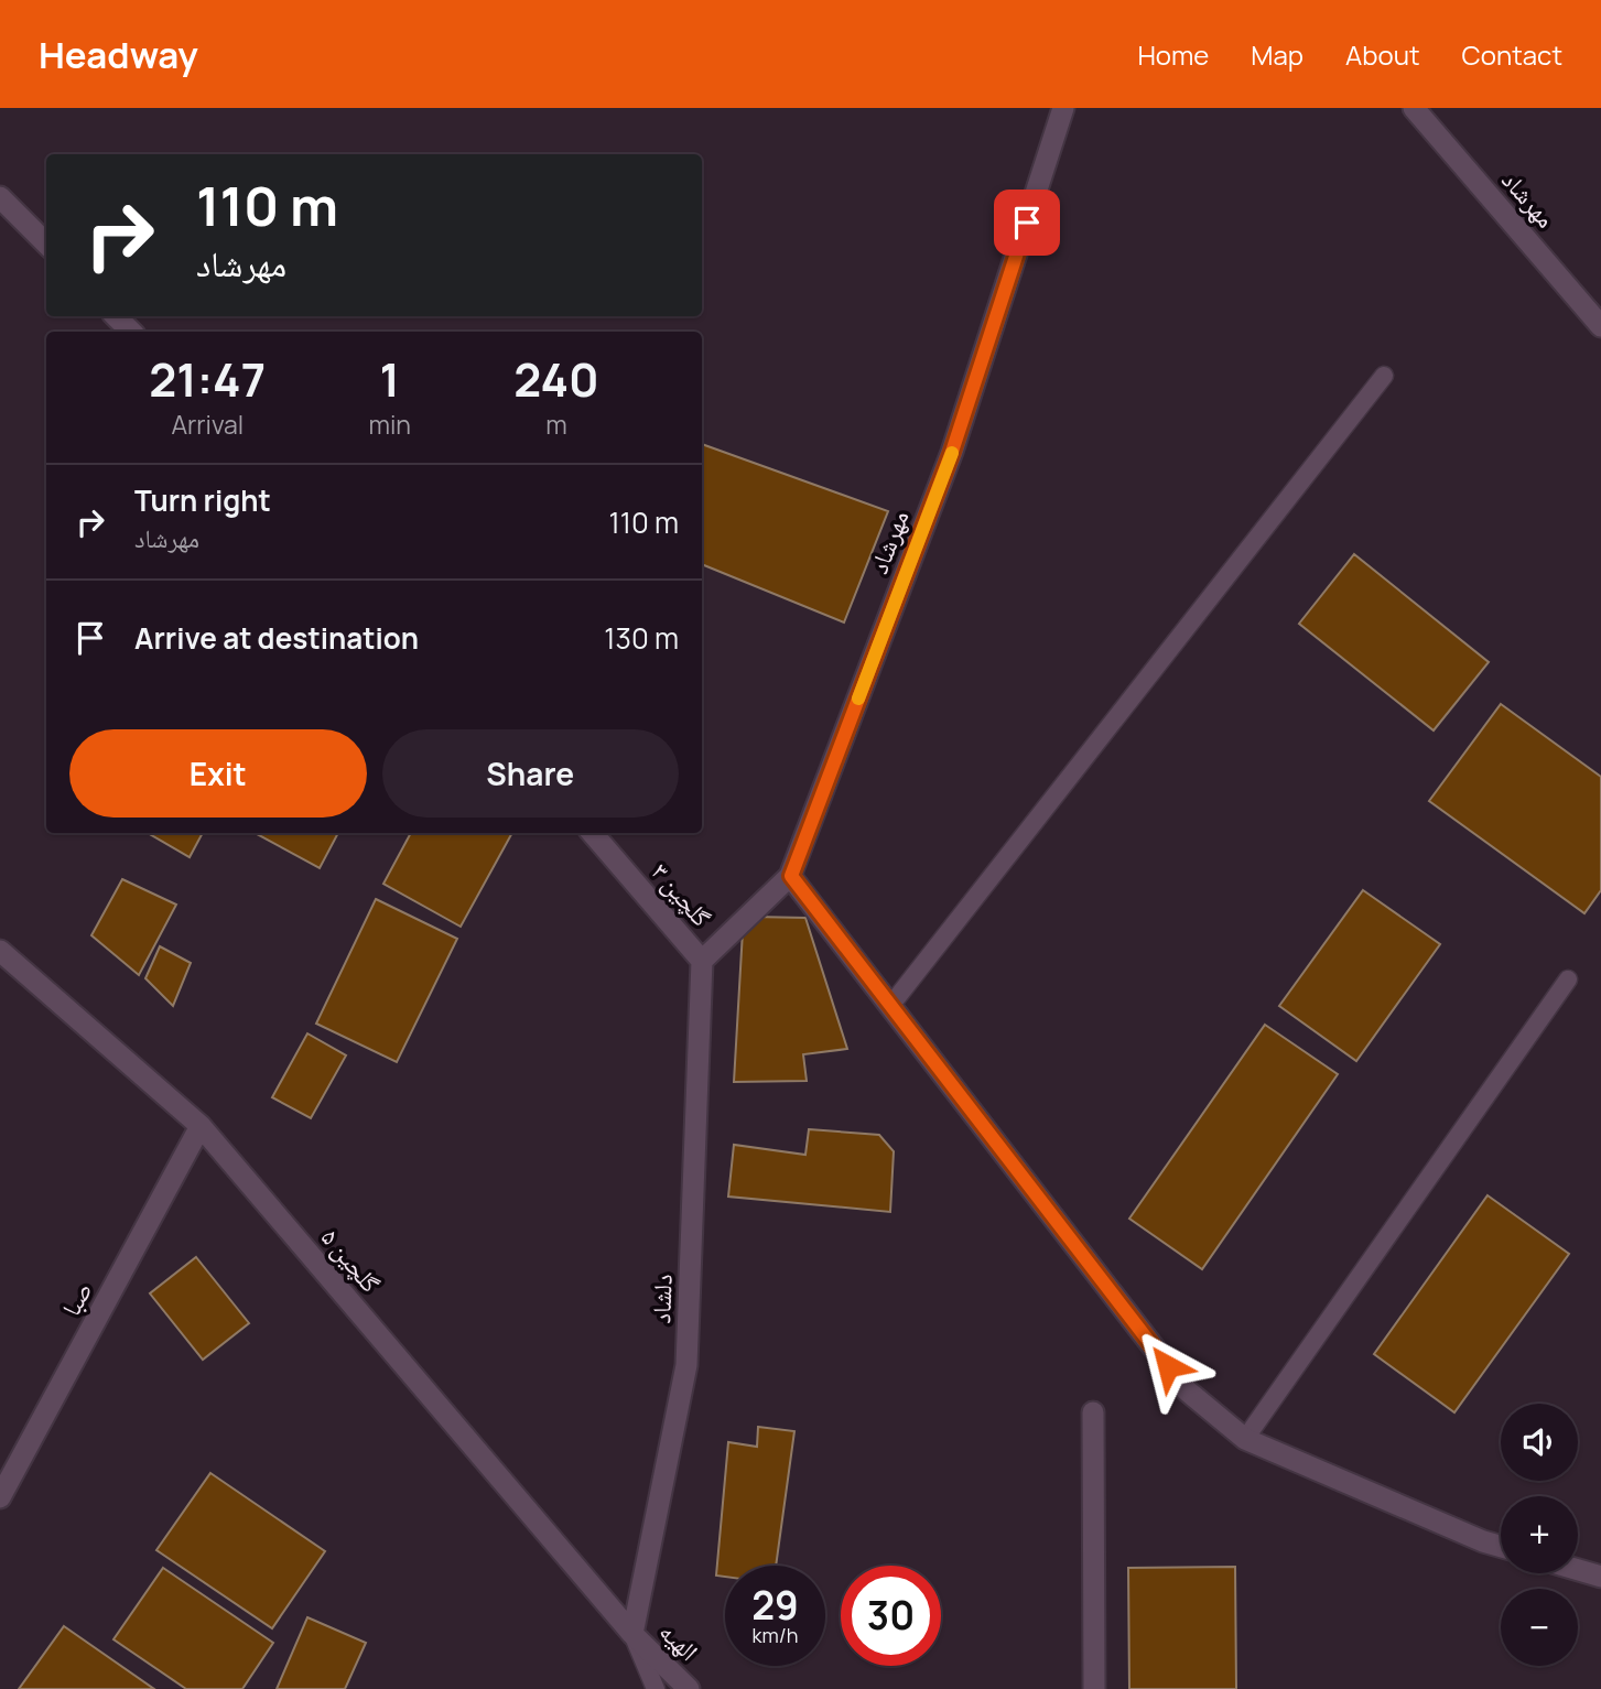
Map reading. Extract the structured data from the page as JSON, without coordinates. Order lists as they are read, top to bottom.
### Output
{
  "streets": {
    "street": [
      "مهرشاد",
      "گلچین ۳",
      "گلچین ۵",
      "صبا",
      "دلشاد",
      "الهیه"
    ]
  },
  "crossings": [
    ["مهرشاد", "گلچین ۳"],
    ["مهرشاد", "دلشاد"],
    ["گلچین ۳", "دلشاد"],
    ["گلچین ۵", "صبا"],
    ["گلچین ۵", "دلشاد"],
    ["گلچین ۵", "الهیه"],
    ["دلشاد", "الهیه"]
  ],
  "page": {
    "header": "Headway",
    "nav": [
      "Home",
      "Map",
      "About",
      "Contact"
    ],
    "turn": ["110 m", "مهرشاد"],
    "eta": [
      "21:47",
      "Arrival",
      "1",
      "min",
      "240",
      "m"
    ],
    "list": [
      {
        "name": "Turn right",
        "note": "مهرشاد",
        "value": "110 m"
      },
      {
        "name": "Arrive at destination",
        "value": "130 m"
      }
    ],
    "buttons": ["Exit", "Share"],
    "map_buttons": ["+", "−"],
    "speed": "29 km/h",
    "limit": "30"
  }
}
